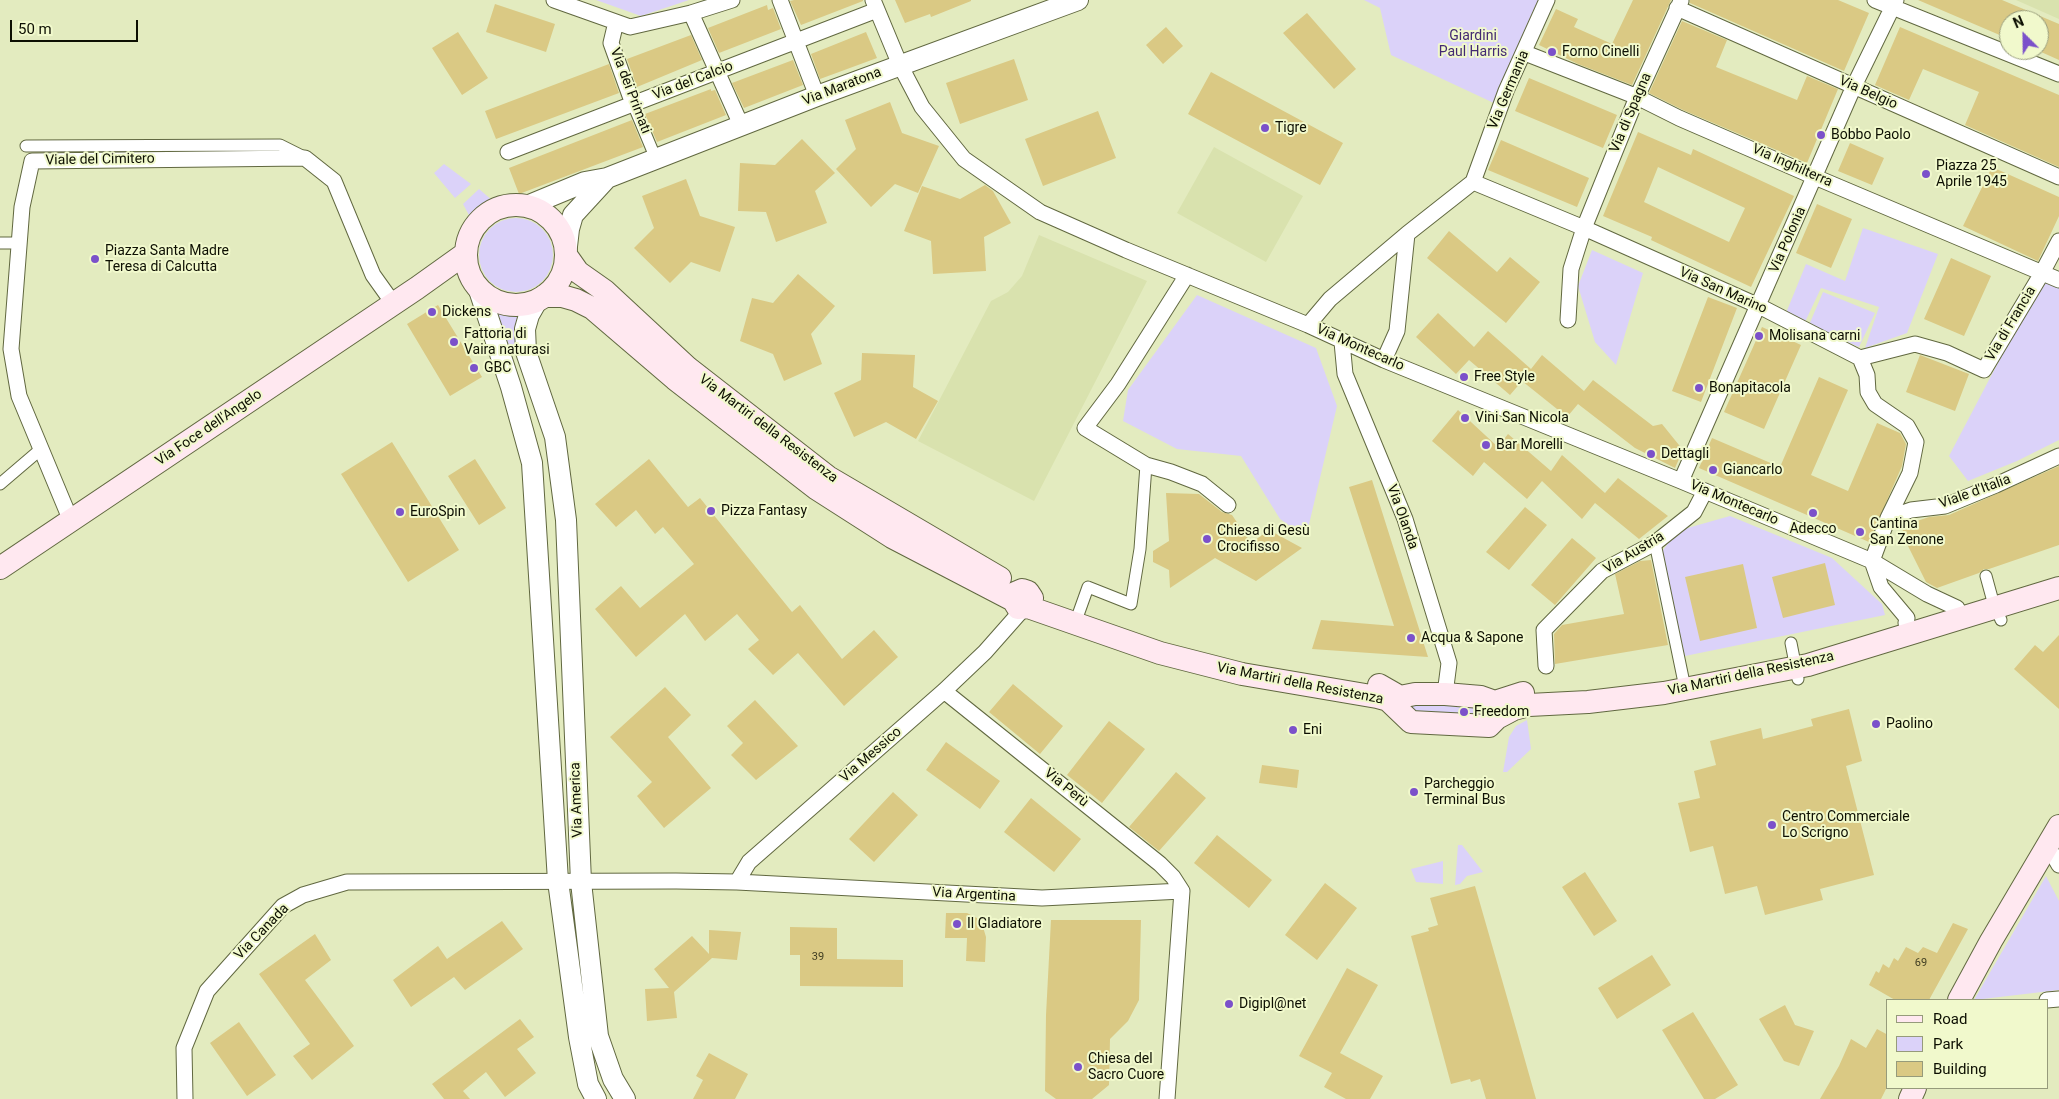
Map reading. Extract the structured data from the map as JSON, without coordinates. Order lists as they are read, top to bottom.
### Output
{
  "streets": {
    "main road": ["Via Foce dell'Angelo", "Via Martiri della Resistenza"],
    "street": [
      "Via del Calcio",
      "Via Maratona",
      "Via Germania",
      "Via dei Primati",
      "Via Belgio",
      "Via di Spagna",
      "Viale del Cimitero",
      "Via Inghilterra",
      "Via Polonia",
      "Via San Marino",
      "Via di Francia",
      "Via Montecarlo",
      "Viale d'Italia",
      "Via Olanda",
      "Via Austria",
      "Via Messico",
      "Via Perù",
      "Via America",
      "Via Argentina",
      "Via Canada"
    ]
  },
  "crossings": [
    ["Via del Calcio", "Via dei Primati"],
    ["Via del Calcio", "Via Montecarlo"],
    ["Via Maratona", "Via dei Primati"],
    ["Via Maratona", "Via Montecarlo"],
    ["Via Maratona", "Via Foce dell'Angelo"],
    ["Via Maratona", "Via Martiri della Resistenza"],
    ["Via Maratona", "Via America"],
    ["Via Germania", "Via Inghilterra"],
    ["Via Germania", "Via San Marino"],
    ["Via Belgio", "Via di Spagna"],
    ["Via Belgio", "Via Polonia"],
    ["Via di Spagna", "Via Inghilterra"],
    ["Via di Spagna", "Via San Marino"],
    ["Viale del Cimitero", "Via Foce dell'Angelo"],
    ["Via Inghilterra", "Via Polonia"],
    ["Via Inghilterra", "Via di Francia"],
    ["Via Polonia", "Via San Marino"],
    ["Via Polonia", "Via Montecarlo"],
    ["Via San Marino", "Via di Francia"],
    ["Via Montecarlo", "Via Martiri della Resistenza"],
    ["Via Montecarlo", "Via Olanda"],
    ["Via Montecarlo", "Via Austria"],
    ["Via Foce dell'Angelo", "Via Martiri della Resistenza"],
    ["Via Foce dell'Angelo", "Via America"],
    ["Via Martiri della Resistenza", "Via Olanda"],
    ["Via Martiri della Resistenza", "Via Austria"],
    ["Via Martiri della Resistenza", "Via Messico"],
    ["Via Martiri della Resistenza", "Via America"],
    ["Via Messico", "Via Perù"],
    ["Via Messico", "Via Argentina"],
    ["Via Perù", "Via Argentina"],
    ["Via America", "Via Argentina"],
    ["Via America", "Via Canada"],
    ["Via Argentina", "Via Canada"]
  ],
  "parks": ["Giardini Paul Harris"],
  "places": [
    "Forno Cinelli",
    "Tigre",
    "Bobbo Paolo",
    "Piazza 25 Aprile 1945",
    "Piazza Santa Madre Teresa di Calcutta",
    "Dickens",
    "Molisana carni",
    "Fattoria di Vaira naturasi",
    "GBC",
    "Free Style",
    "Bonapitacola",
    "Vini San Nicola",
    "Bar Morelli",
    "Dettagli",
    "Giancarlo",
    "Pizza Fantasy",
    "EuroSpin",
    "Adecco",
    "Cantina San Zenone",
    "Chiesa di Gesù Crocifisso",
    "Acqua & Sapone",
    "Freedom",
    "Paolino",
    "Eni",
    "Parcheggio Terminal Bus",
    "Centro Commerciale Lo Scrigno",
    "Il Gladiatore",
    "Digipl@net",
    "Chiesa del Sacro Cuore"
  ],
  "house_numbers": ["39", "69"],
  "legend": ["Road", "Park", "Building"],
  "scale_bar": "50 m",
  "north": "top left"
}
